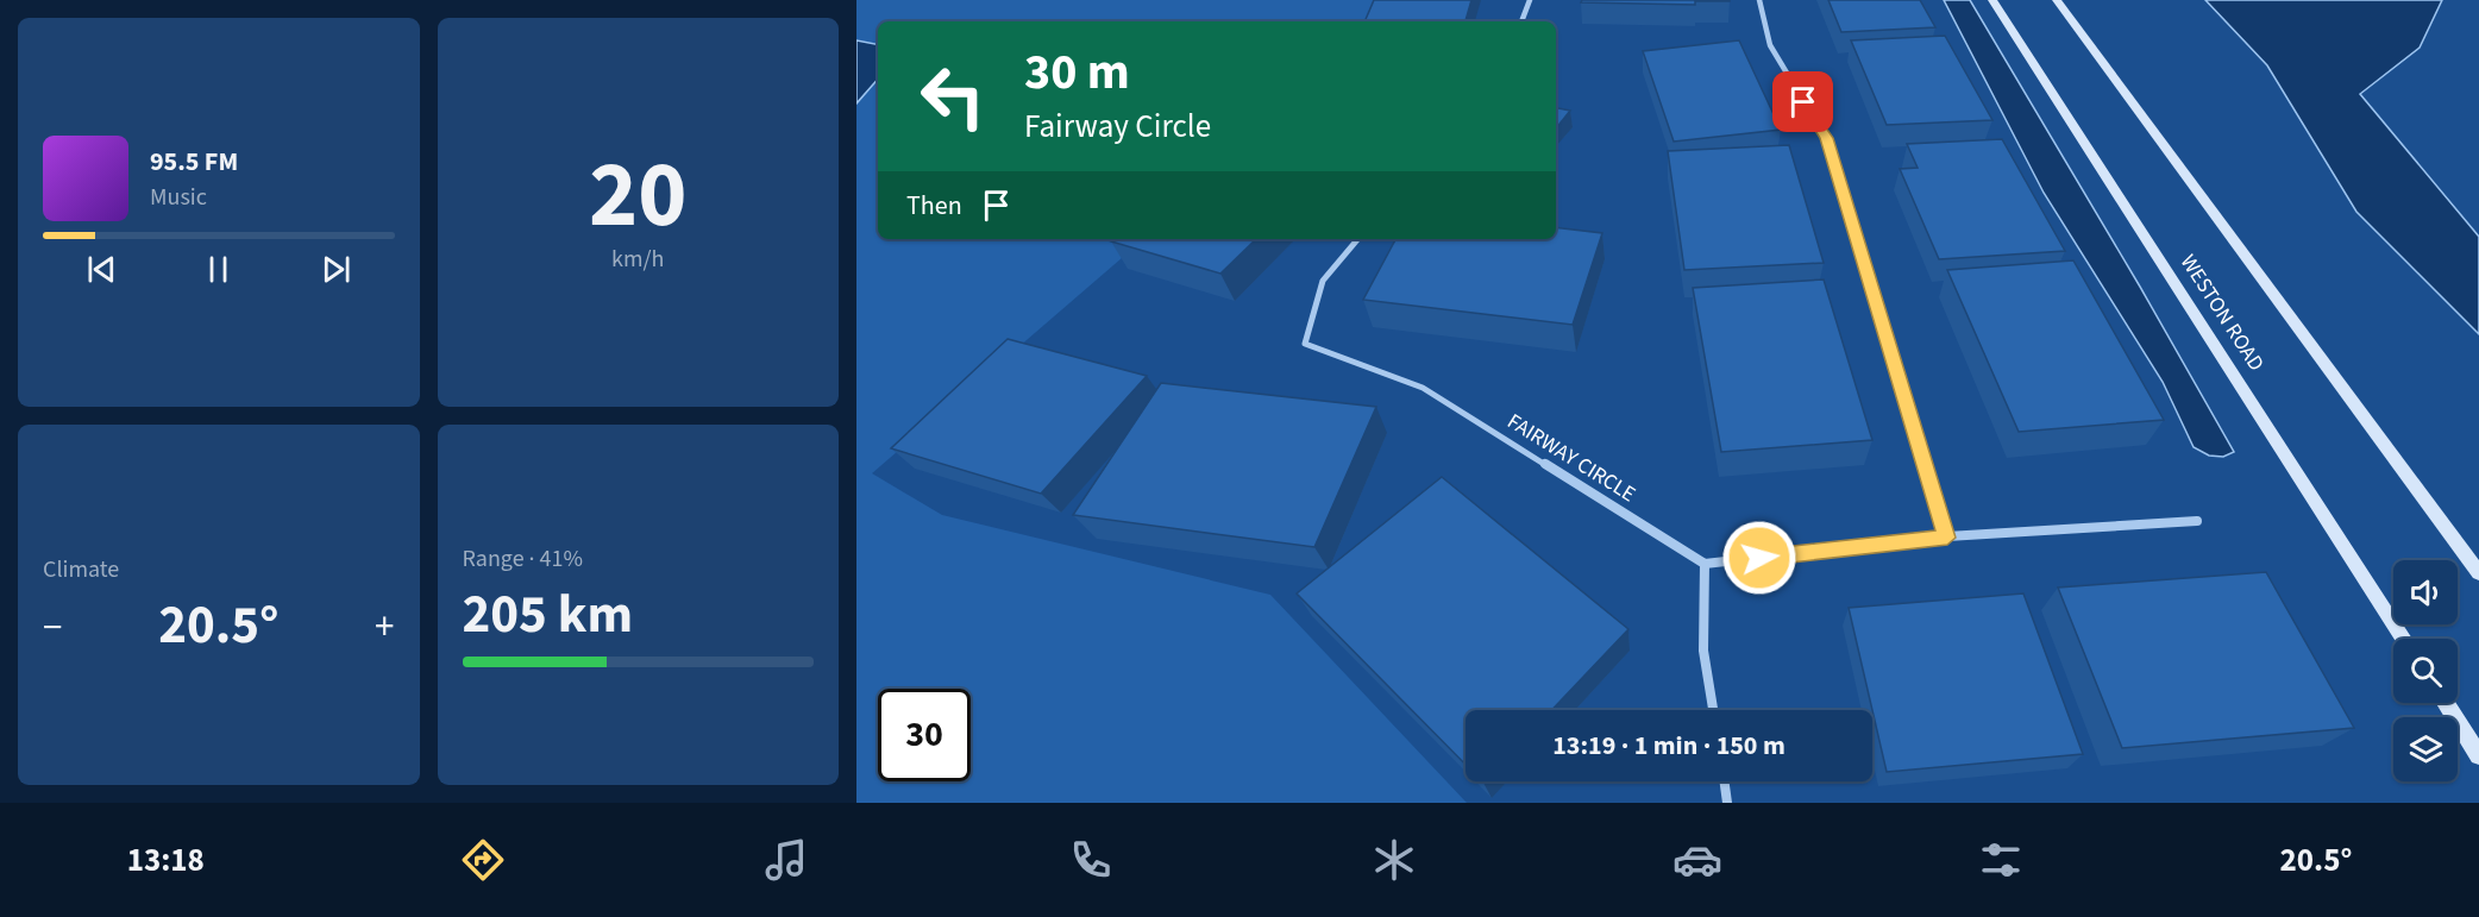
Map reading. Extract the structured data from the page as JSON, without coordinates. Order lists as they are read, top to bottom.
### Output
{
  "streets": {
    "main road": ["WESTON ROAD"],
    "street": ["FAIRWAY CIRCLE"]
  },
  "page": {
    "tile": [
      ["20", "km/h"],
      "Climate",
      ["Range · 41%", "205 km"]
    ],
    "turn": ["30 m", "Fairway Circle"],
    "song": ["95.5 FM", "Music"],
    "then": "Then",
    "heat": ["−", "20.5°", "+"],
    "limit": "30",
    "trip": "13:19 · 1 min · 150 m",
    "tabs": ["13:18", "20.5°"]
  }
}
